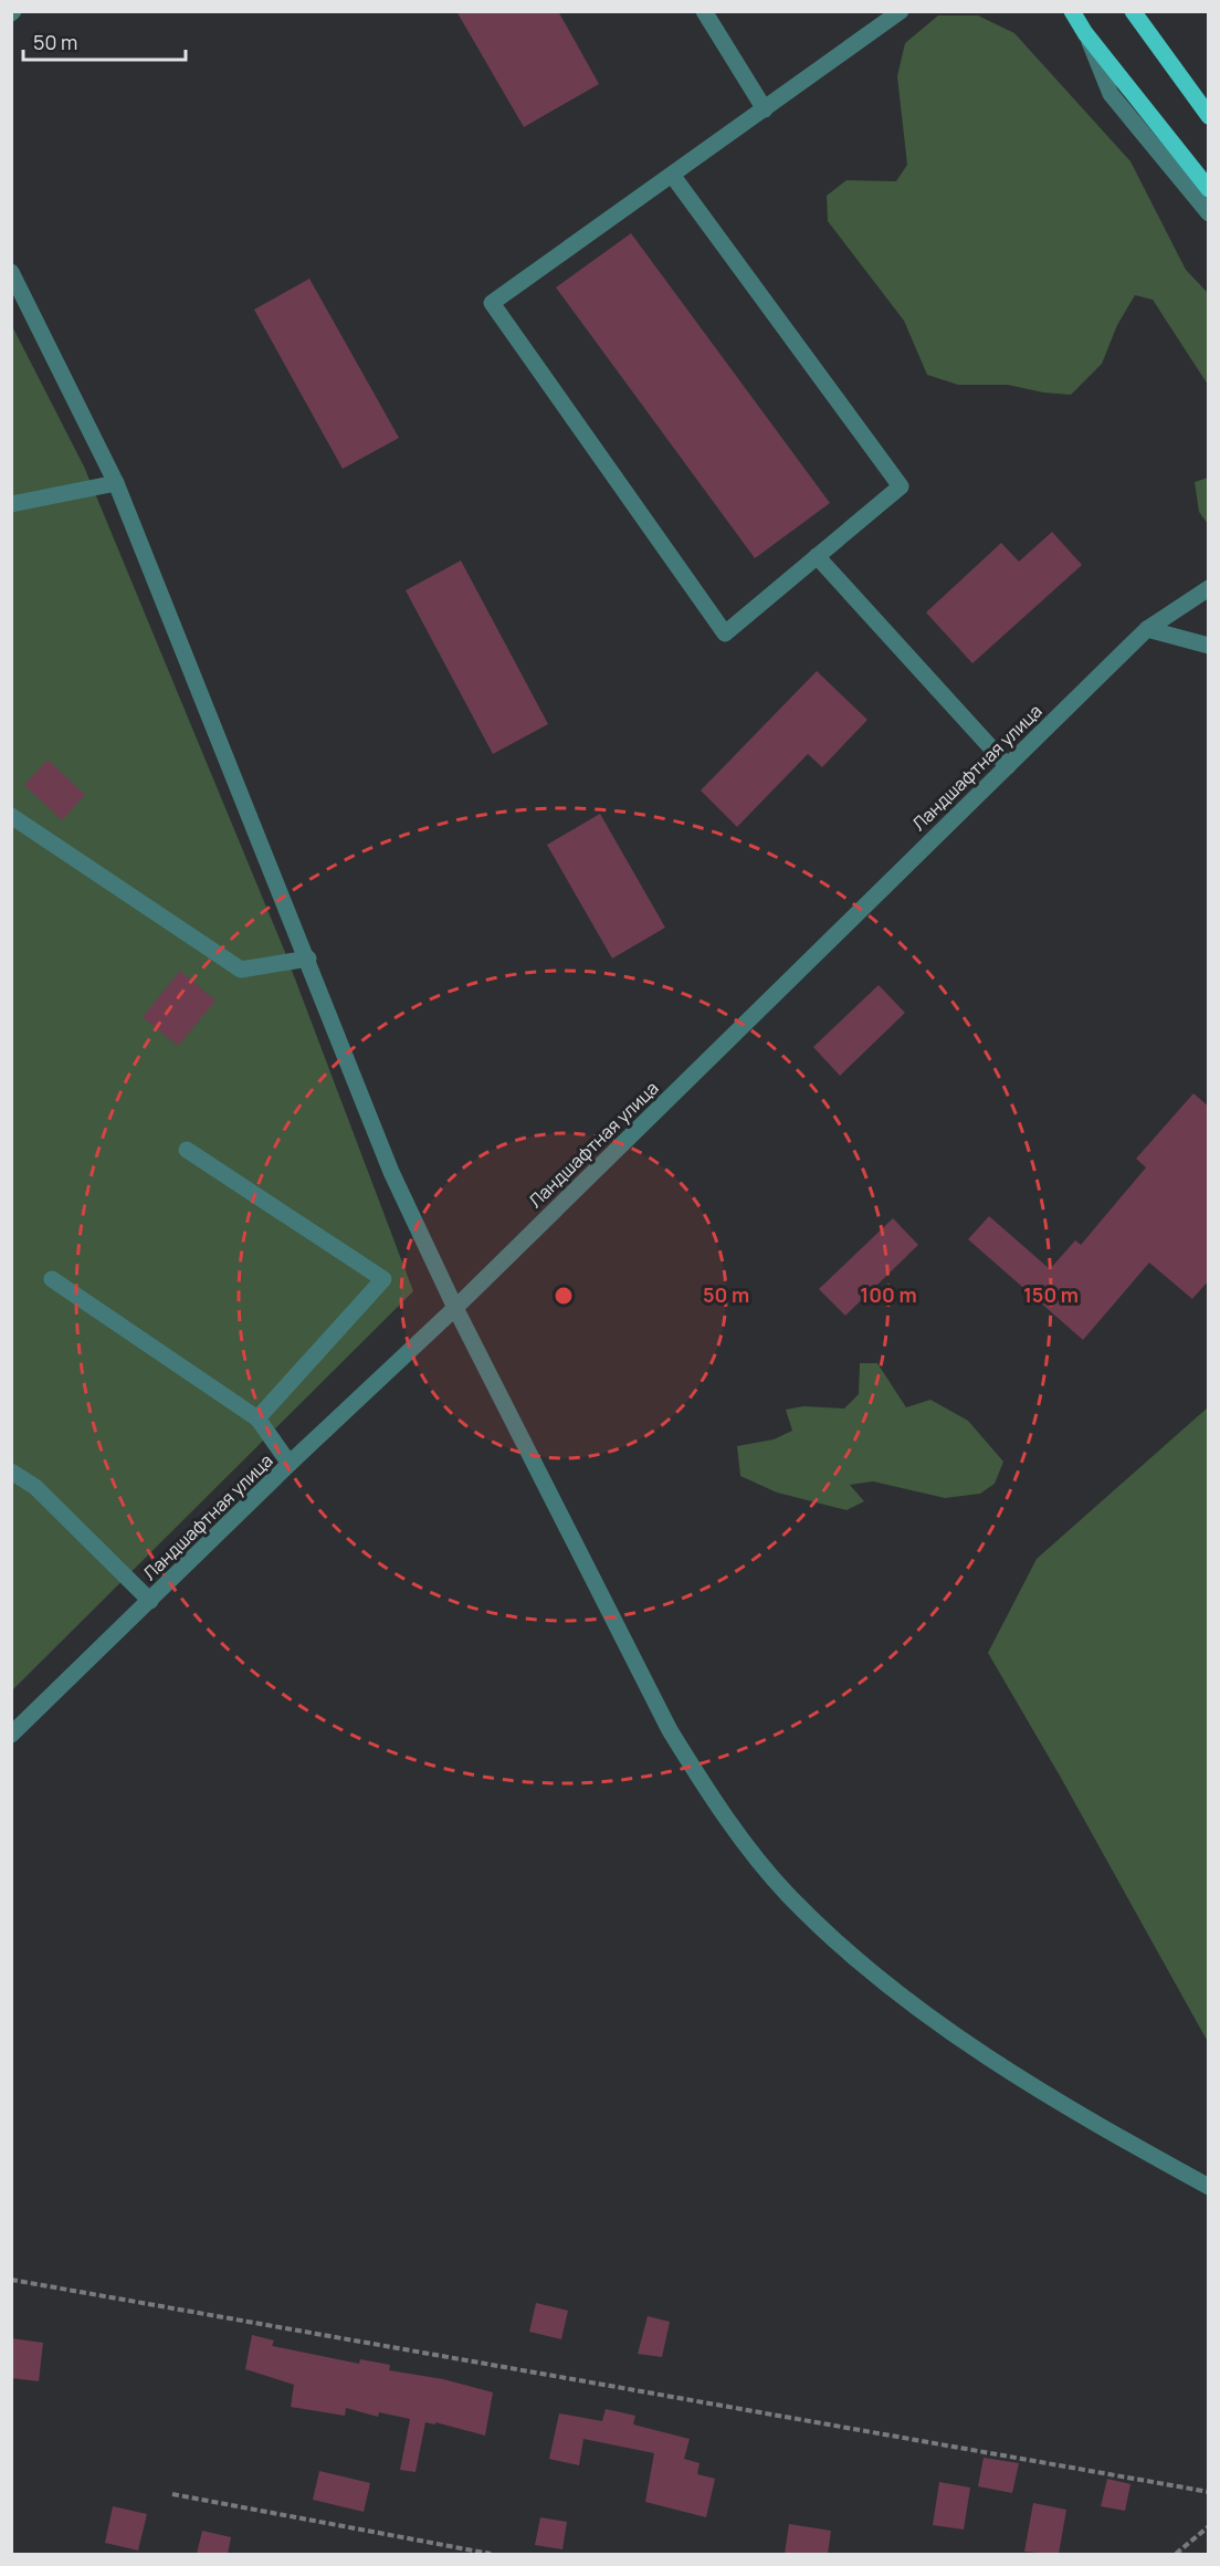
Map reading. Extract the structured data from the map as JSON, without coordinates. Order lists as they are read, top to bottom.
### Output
{
  "streets": {
    "street": ["Ландшафтная улица"]
  },
  "scale_bar": "50 m",
  "rings": ["50 m", "100 m", "150 m"]
}
